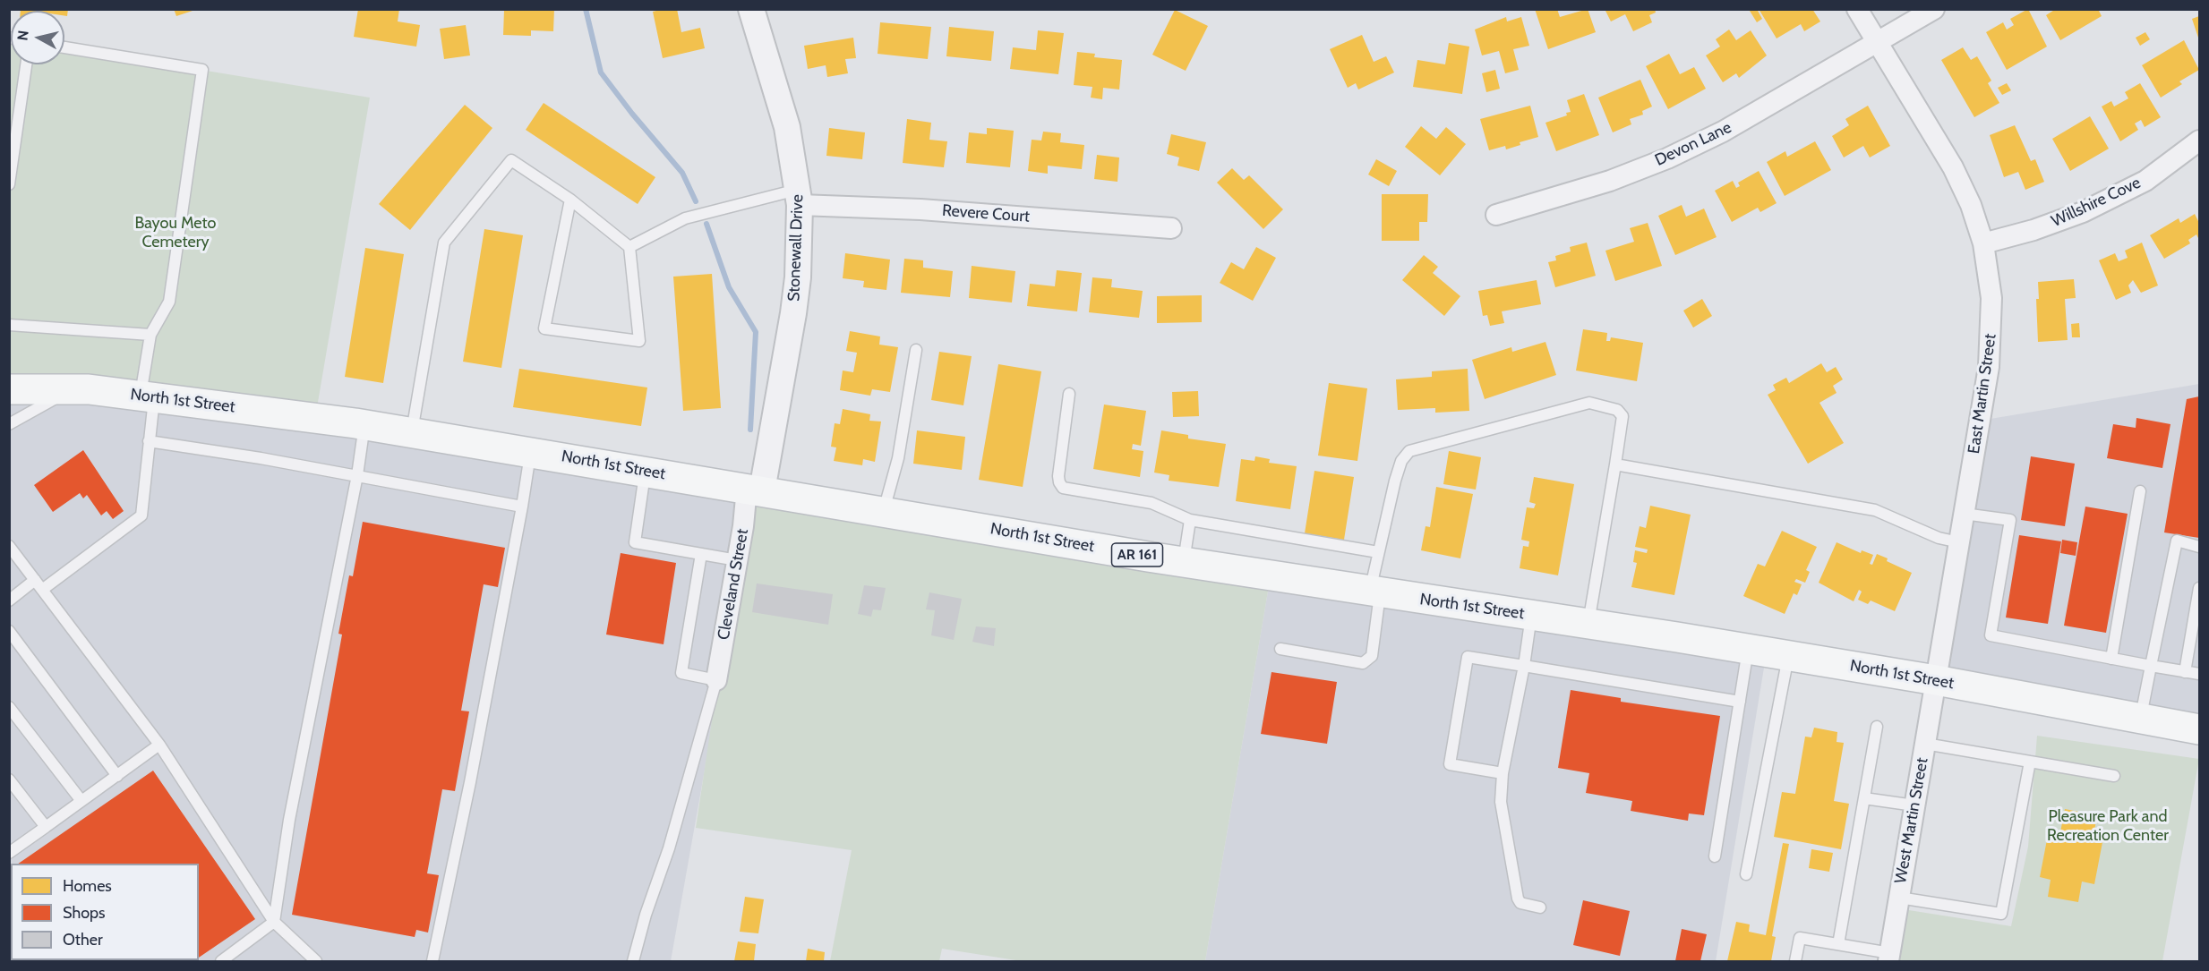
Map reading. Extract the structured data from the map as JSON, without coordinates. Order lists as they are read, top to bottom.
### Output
{
  "streets": {
    "main road": ["North 1st Street", "AR 161"],
    "street": [
      "Devon Lane",
      "Willshire Cove",
      "Revere Court",
      "Stonewall Drive",
      "East Martin Street",
      "Cleveland Street",
      "West Martin Street"
    ]
  },
  "crossings": [
    ["Devon Lane", "East Martin Street"],
    ["Willshire Cove", "East Martin Street"],
    ["Revere Court", "Stonewall Drive"],
    ["Stonewall Drive", "North 1st Street"],
    ["Stonewall Drive", "Cleveland Street"],
    ["East Martin Street", "North 1st Street"],
    ["East Martin Street", "West Martin Street"],
    ["North 1st Street", "Cleveland Street"],
    ["North 1st Street", "West Martin Street"]
  ],
  "parks": ["Bayou Meto Cemetery", "Pleasure Park and Recreation Center"],
  "legend": ["Homes", "Shops", "Other"],
  "north": "left"
}
